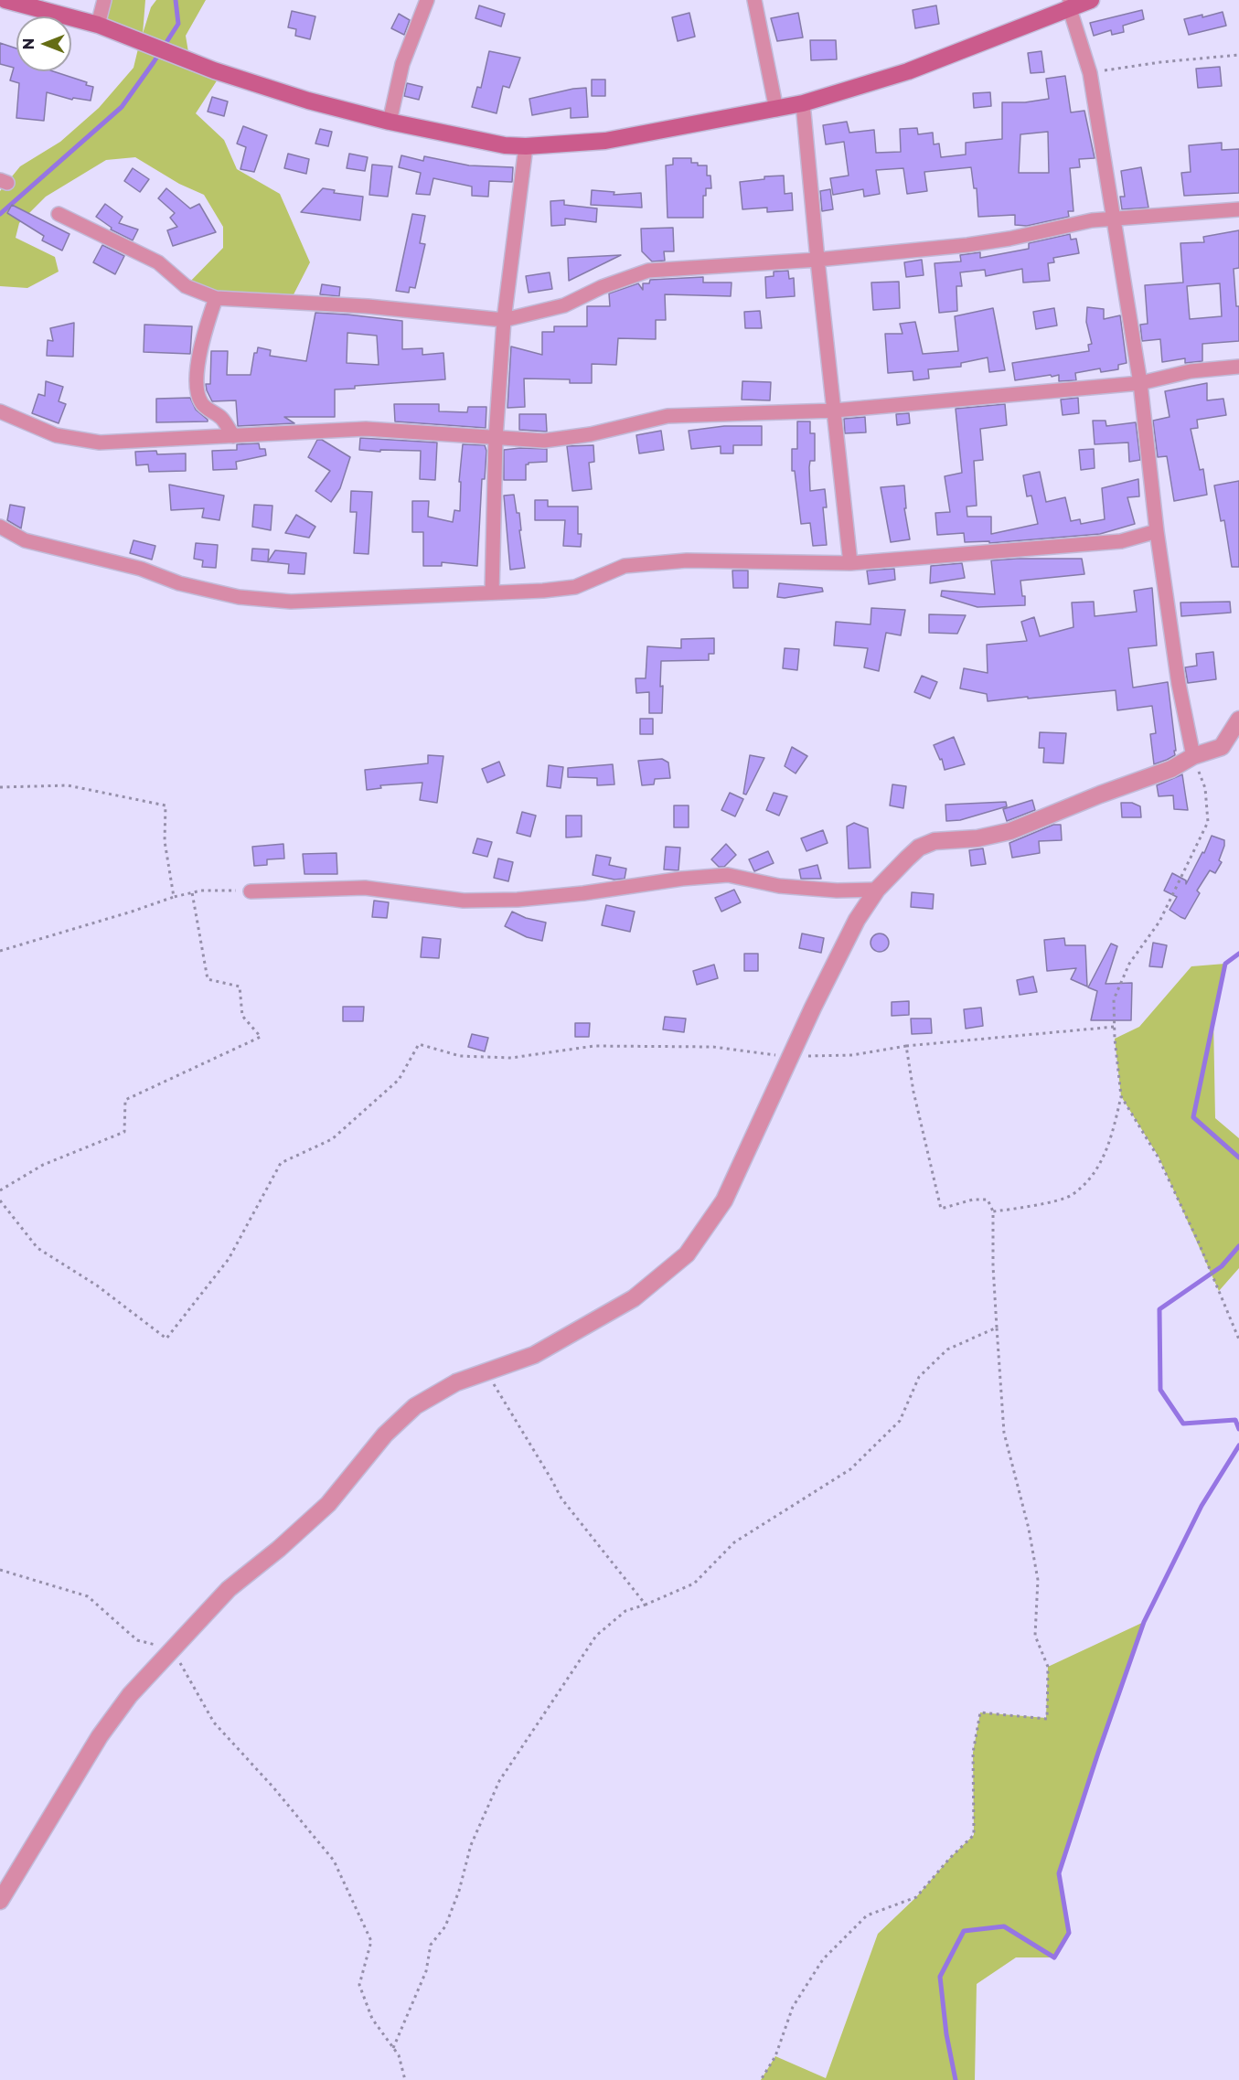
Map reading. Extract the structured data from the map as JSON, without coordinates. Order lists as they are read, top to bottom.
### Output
{
  "north": "left"
}
